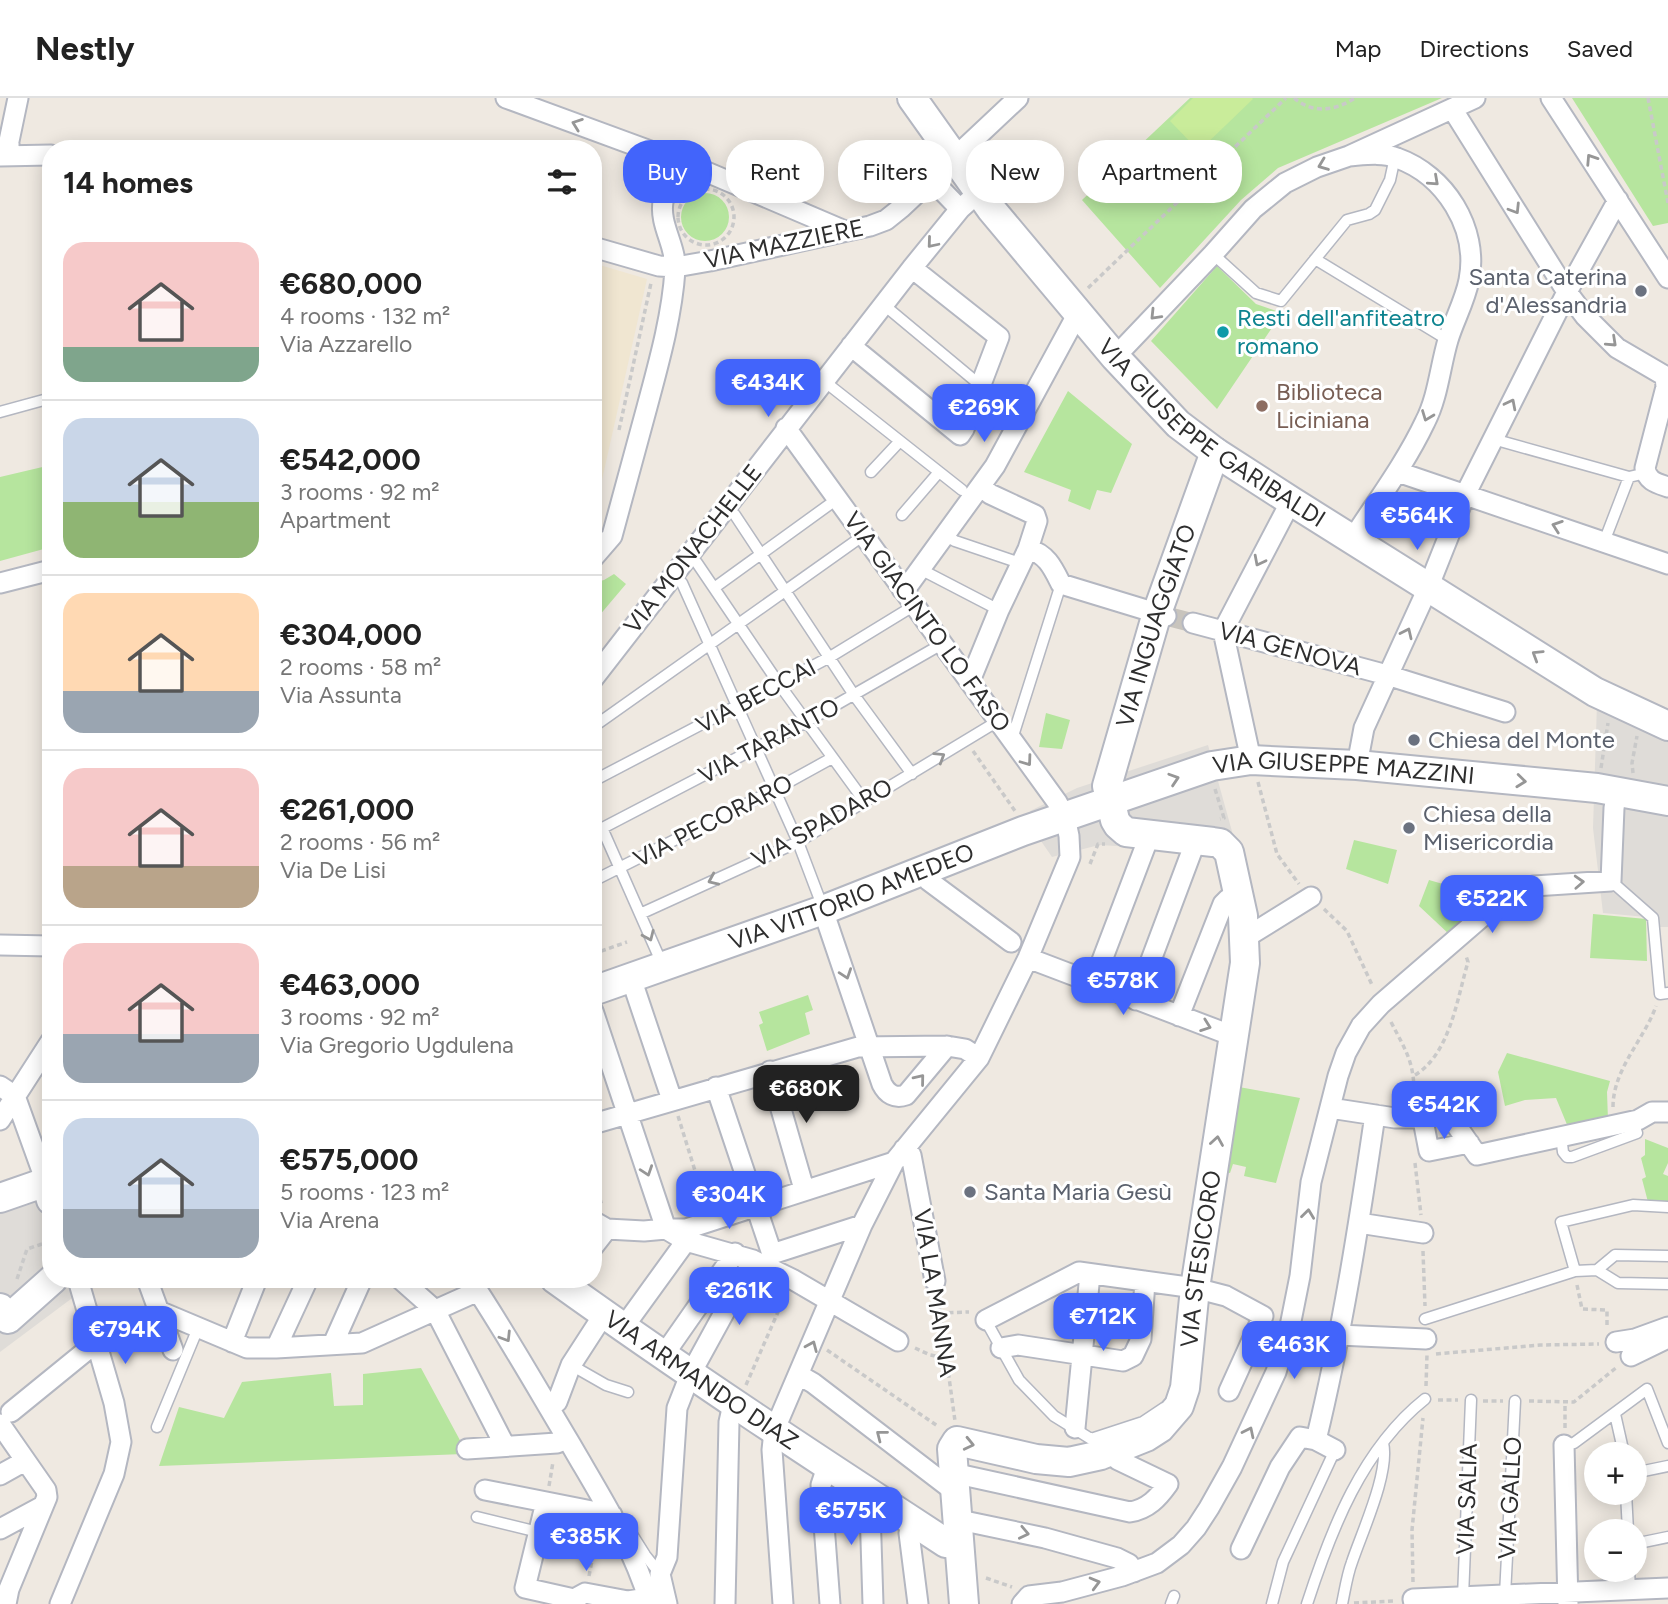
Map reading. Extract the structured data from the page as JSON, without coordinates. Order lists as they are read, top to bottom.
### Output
{
  "streets": {
    "street": [
      "VIA MAZZIERE",
      "VIA GIUSEPPE GARIBALDI",
      "VIA MONACHELLE",
      "VIA GIACINTO LO FASO",
      "VIA INGUAGGIATO",
      "VIA GENOVA",
      "VIA GIUSEPPE MAZZINI",
      "VIA VITTORIO AMEDEO",
      "VIA STESICORO",
      "VIA LA MANNA",
      "VIA ARMANDO DIAZ"
    ],
    "lane": [
      "VIA BECCAI",
      "VIA TARANTO",
      "VIA PECORARO",
      "VIA SPADARO",
      "VIA GALLO",
      "VIA SALIA"
    ]
  },
  "crossings": [
    ["VIA MAZZIERE", "VIA GIUSEPPE GARIBALDI"],
    ["VIA GIUSEPPE GARIBALDI", "VIA INGUAGGIATO"],
    ["VIA MONACHELLE", "VIA GIACINTO LO FASO"],
    ["VIA GIACINTO LO FASO", "VIA BECCAI"],
    ["VIA GIACINTO LO FASO", "VIA TARANTO"],
    ["VIA GIACINTO LO FASO", "VIA SPADARO"],
    ["VIA GIACINTO LO FASO", "VIA VITTORIO AMEDEO"],
    ["VIA INGUAGGIATO", "VIA GIUSEPPE MAZZINI"],
    ["VIA INGUAGGIATO", "VIA VITTORIO AMEDEO"],
    ["VIA INGUAGGIATO", "VIA STESICORO"],
    ["VIA GIUSEPPE MAZZINI", "VIA VITTORIO AMEDEO"],
    ["VIA GIUSEPPE MAZZINI", "VIA STESICORO"],
    ["VIA VITTORIO AMEDEO", "VIA STESICORO"]
  ],
  "places": [
    "Santa Caterina d'Alessandria",
    "Resti dell'anfiteatro romano",
    "Biblioteca Liciniana",
    "Chiesa del Monte",
    "Chiesa della Misericordia",
    "Santa Maria Gesù"
  ],
  "page": {
    "header": "Nestly",
    "nav": ["Map", "Directions", "Saved"],
    "chip": [
      "Buy",
      "Rent",
      "Filters",
      "New",
      "Apartment"
    ],
    "heading": "14 homes",
    "list": [
      {
        "name": "€680,000",
        "note": "4 rooms · 132 m² · Via Azzarello"
      },
      {
        "name": "€542,000",
        "note": "3 rooms · 92 m² · Apartment"
      },
      {
        "name": "€304,000",
        "note": "2 rooms · 58 m² · Via Assunta"
      },
      {
        "name": "€261,000",
        "note": "2 rooms · 56 m² · Via De Lisi"
      },
      {
        "name": "€463,000",
        "note": "3 rooms · 92 m² · Via Gregorio Ugdulena"
      },
      {
        "name": "€575,000",
        "note": "5 rooms · 123 m² · Via Arena"
      }
    ],
    "price": [
      "€434K",
      "€269K",
      "€564K",
      "€522K",
      "€578K",
      "€680K",
      "€542K",
      "€304K",
      "€261K",
      "€712K",
      "€794K",
      "€463K",
      "€575K",
      "€385K"
    ],
    "map_buttons": ["+", "−"]
  }
}
